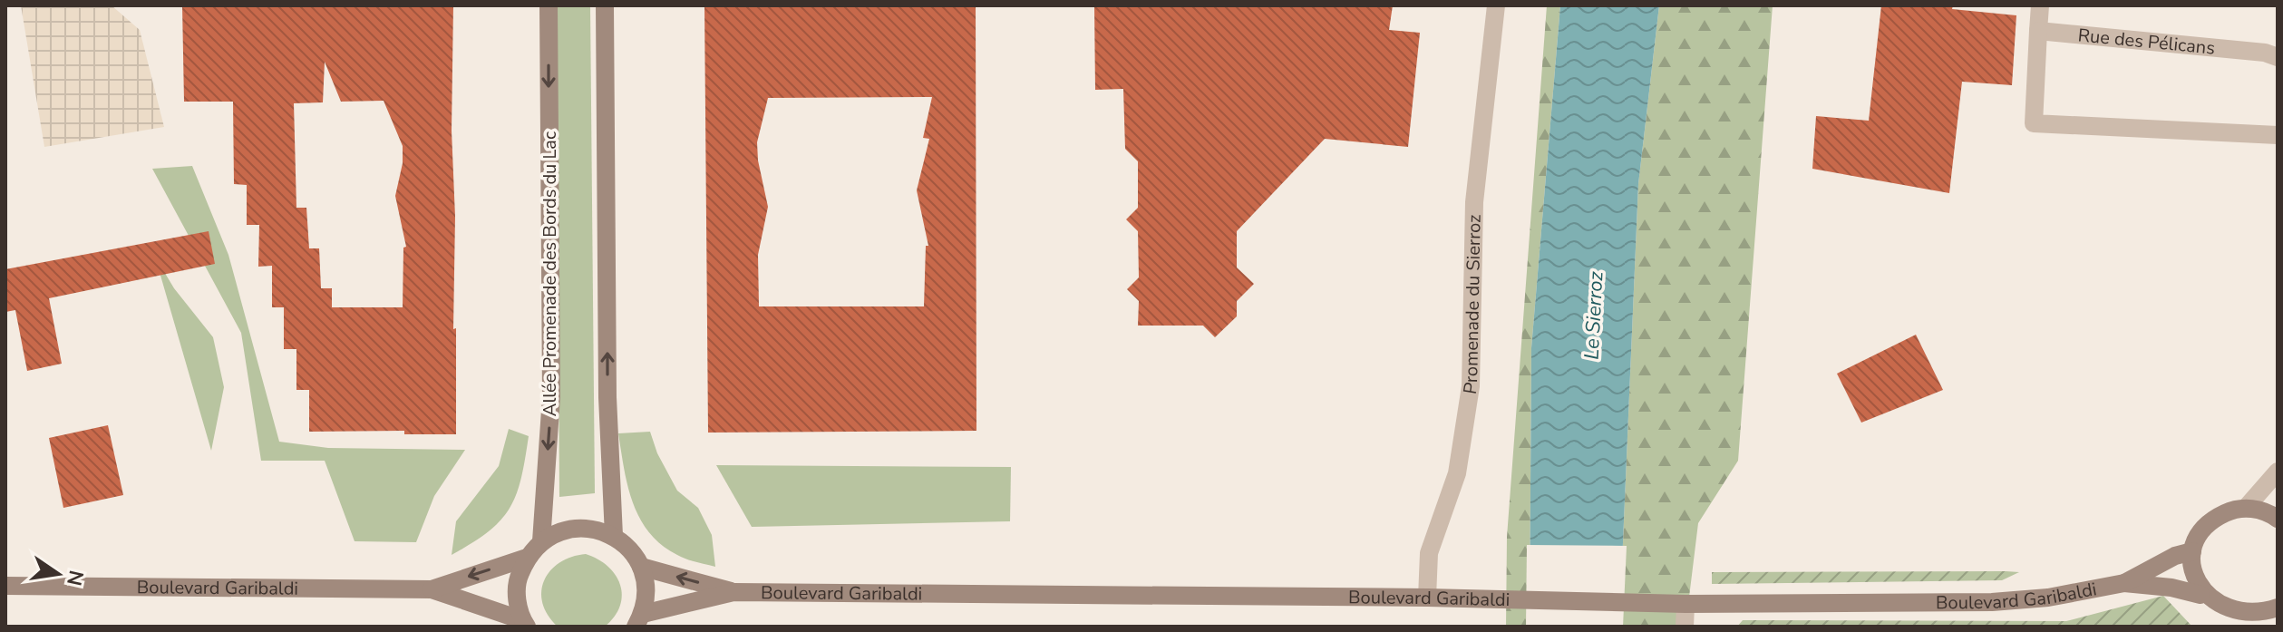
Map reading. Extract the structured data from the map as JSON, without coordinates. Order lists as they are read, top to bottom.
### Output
{
  "streets": {
    "main road": ["Allée Promenade des Bords du Lac", "Boulevard Garibaldi"],
    "street": ["Rue des Pélicans", "Promenade du Sierroz"]
  },
  "crossings": [
    ["Promenade du Sierroz", "Boulevard Garibaldi"]
  ],
  "water": ["Le Sierroz"],
  "north": "right"
}
